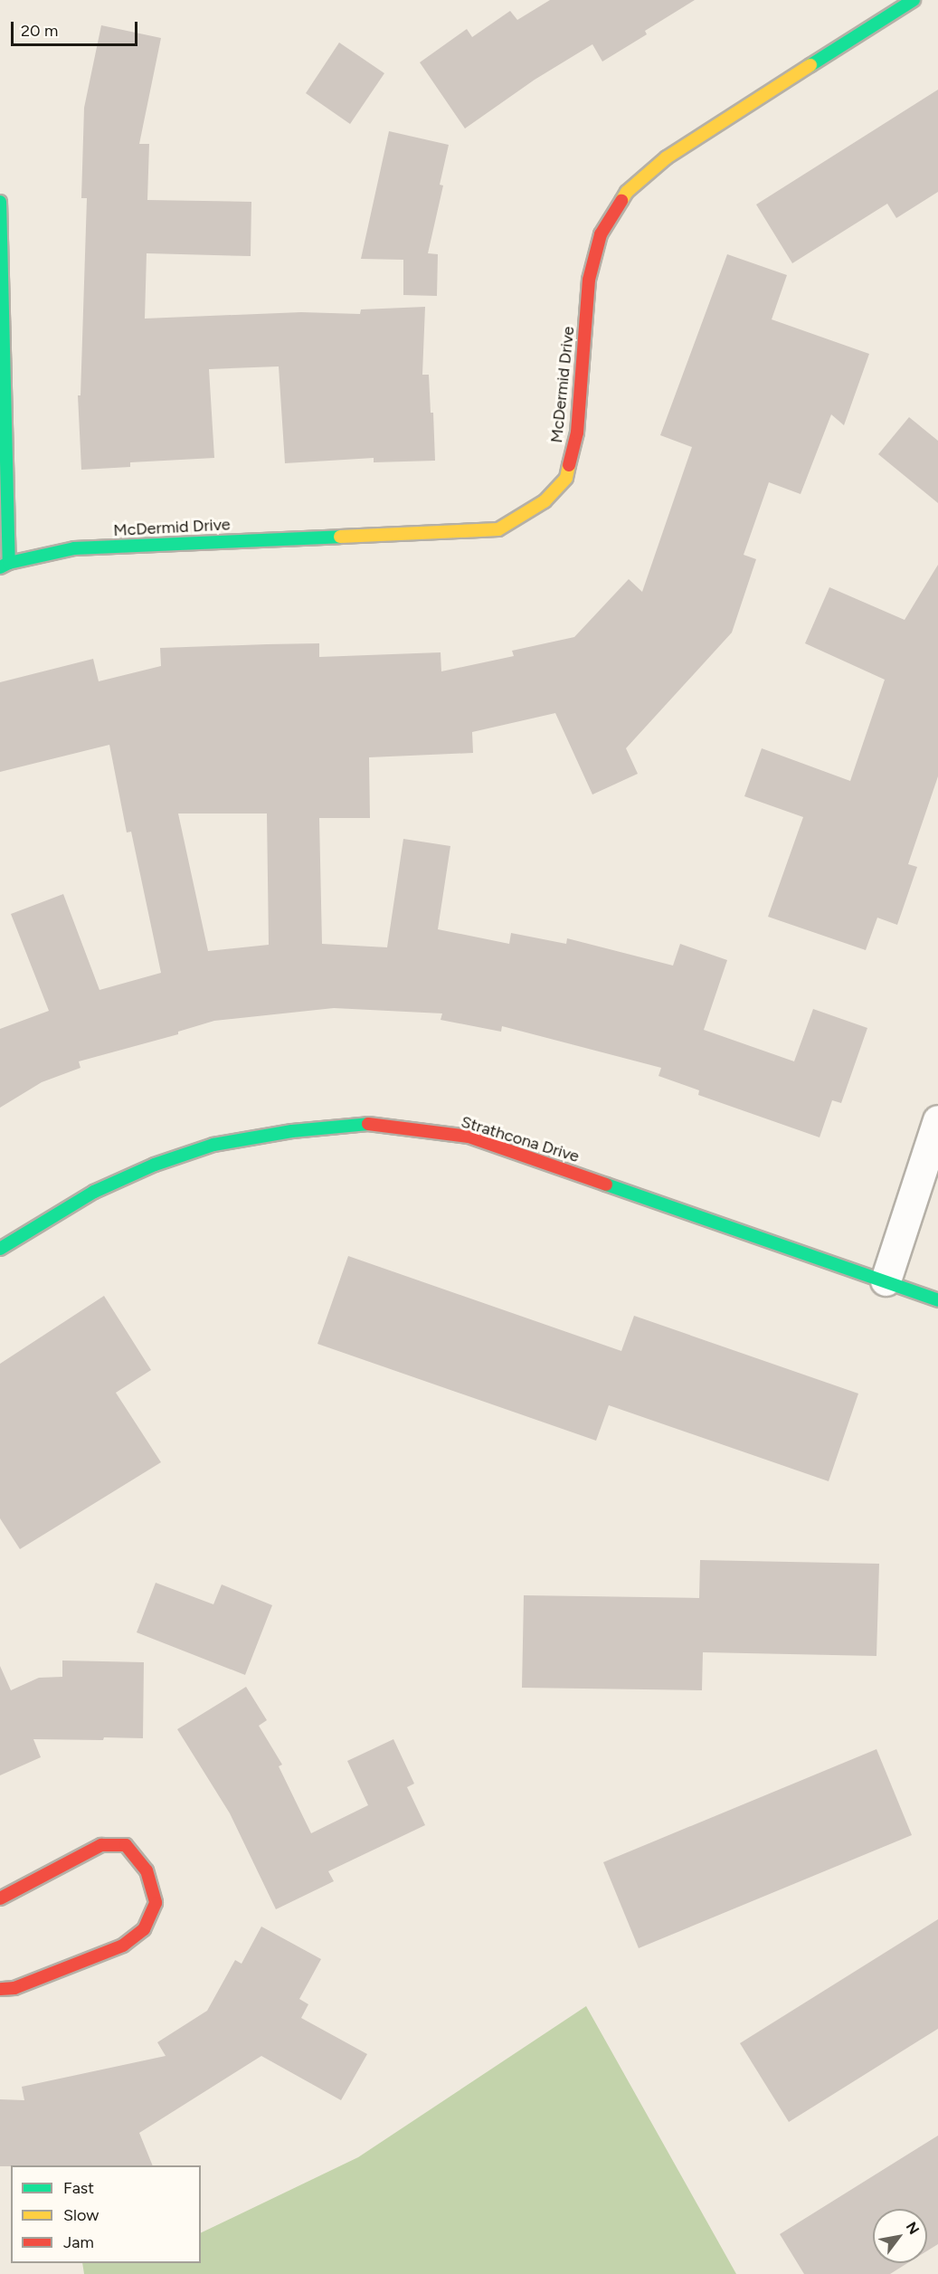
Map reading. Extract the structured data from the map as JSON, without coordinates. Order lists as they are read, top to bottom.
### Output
{
  "streets": {
    "street": ["McDermid Drive", "Strathcona Drive"]
  },
  "legend": ["Fast", "Slow", "Jam"],
  "scale_bar": "20 m",
  "north": "top right"
}
